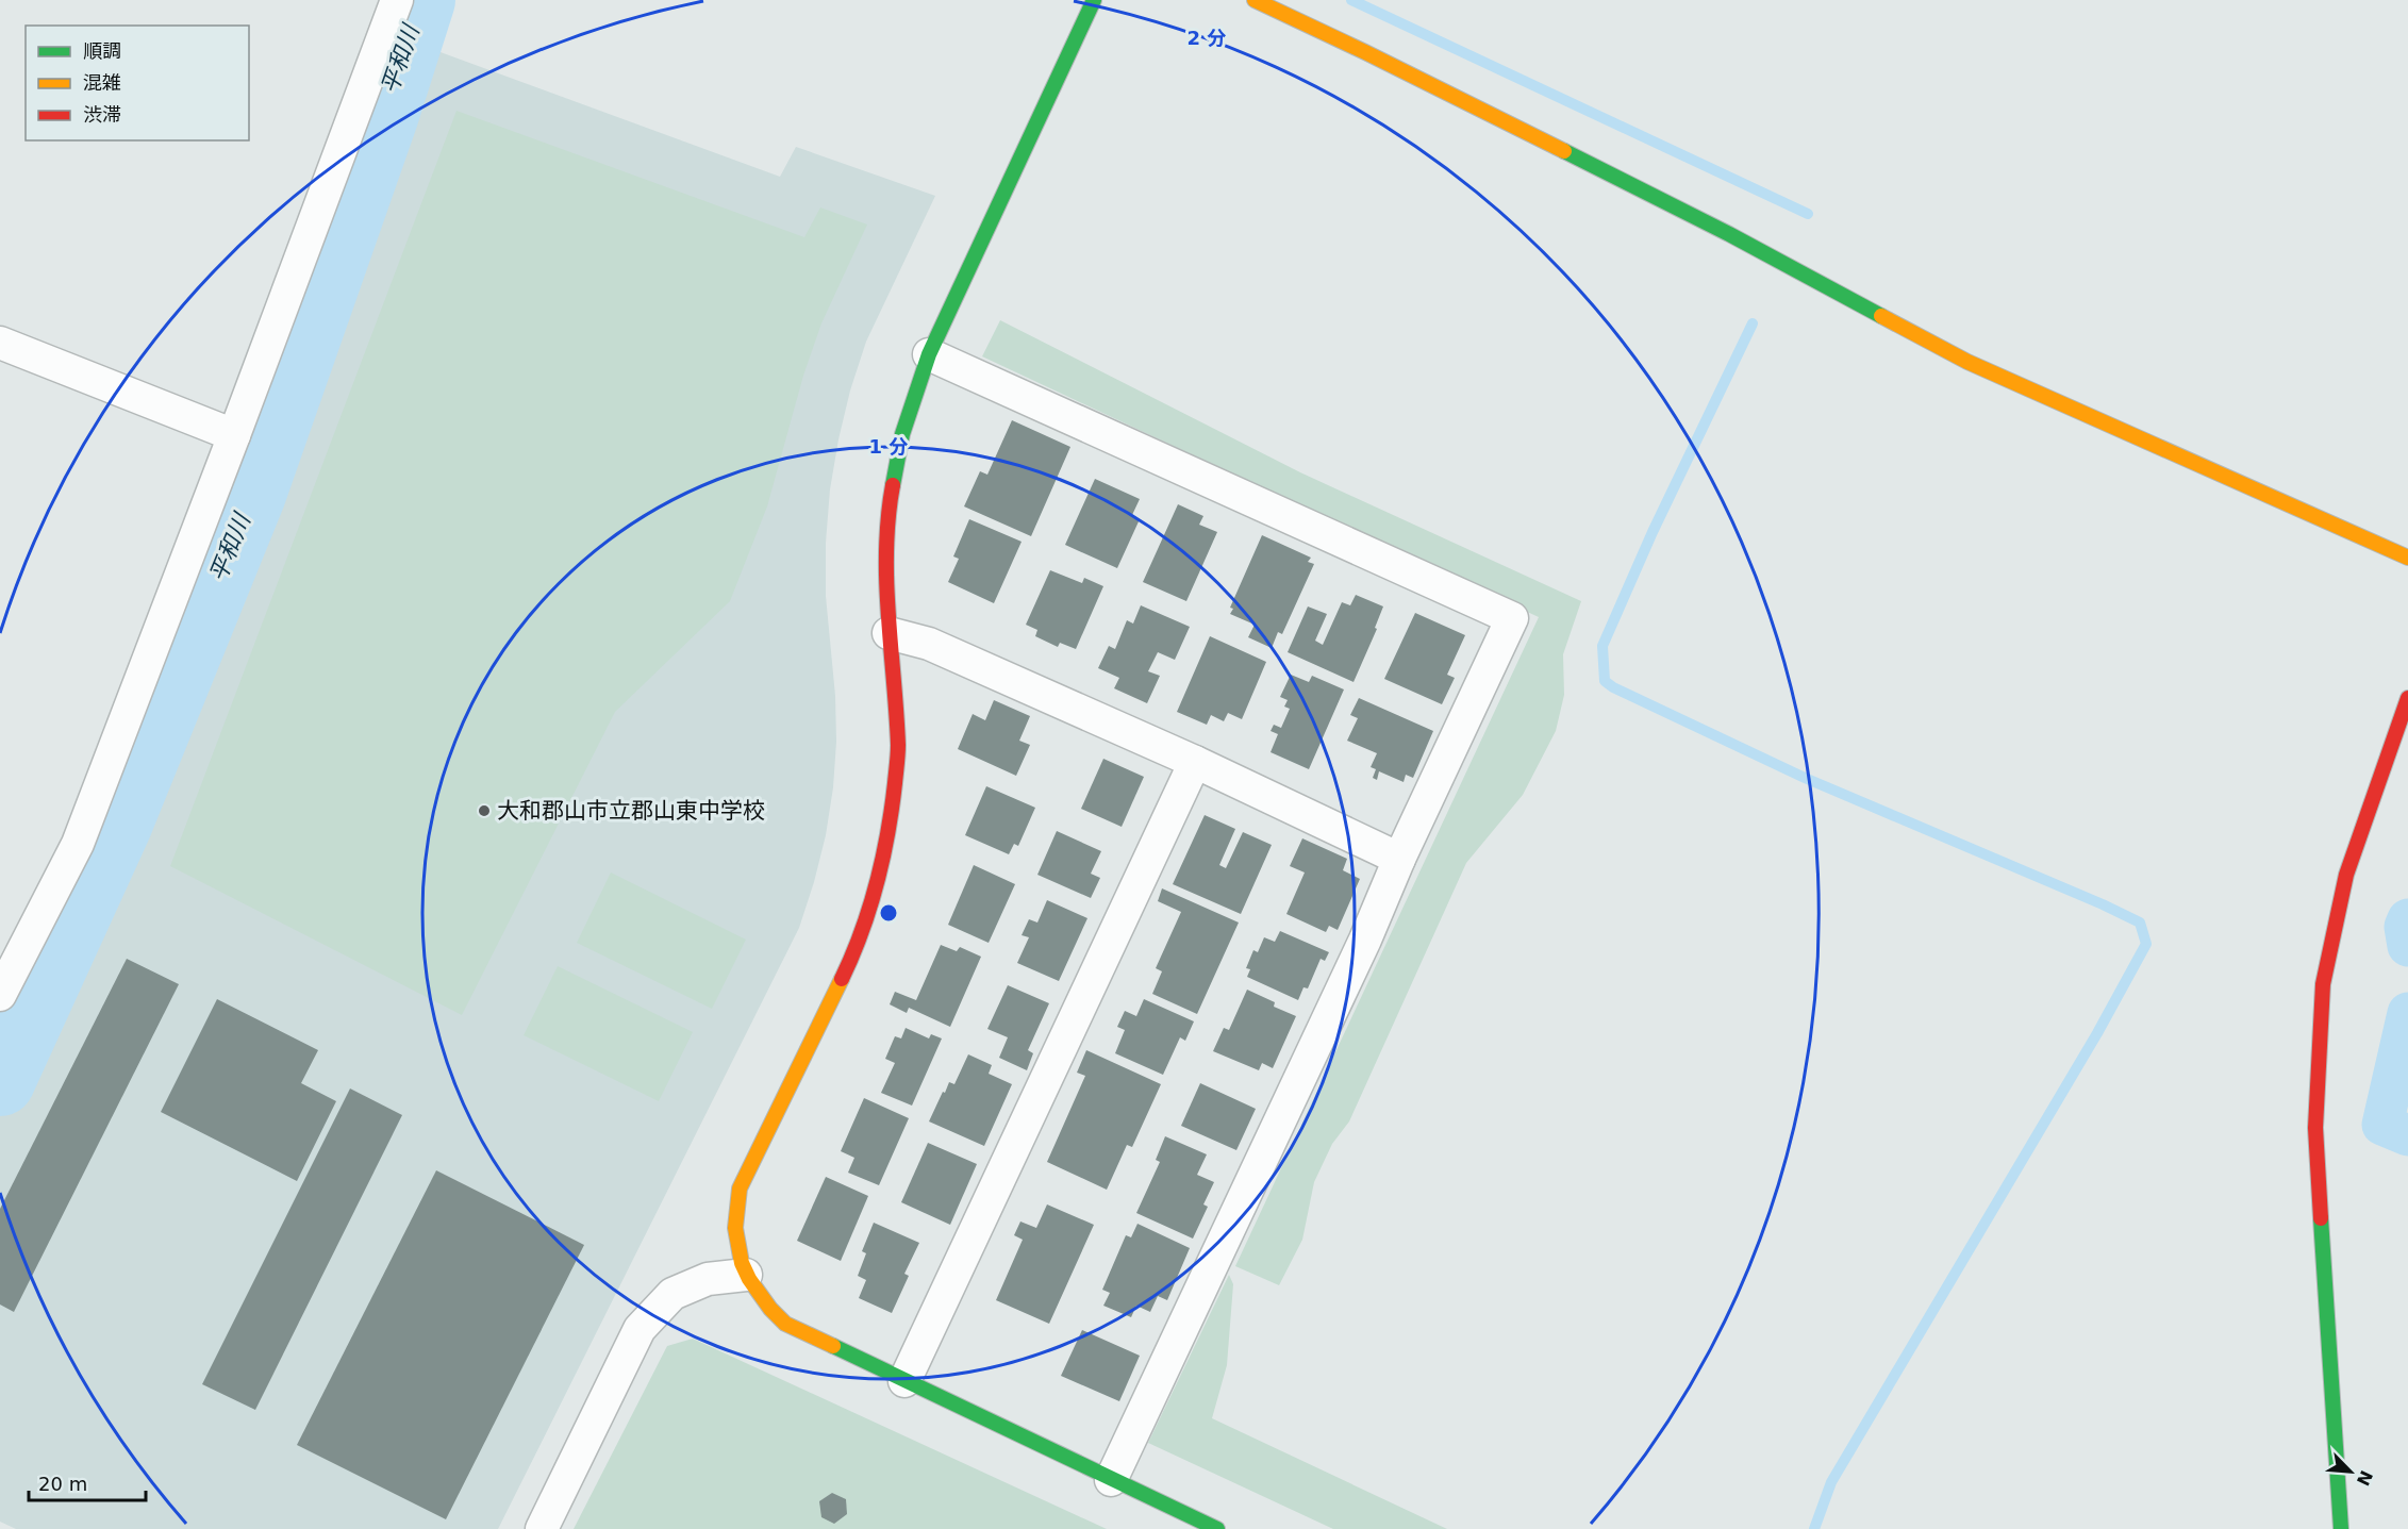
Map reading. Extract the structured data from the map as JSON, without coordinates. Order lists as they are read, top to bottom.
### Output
{
  "water": ["平和川"],
  "places": ["大和郡山市立郡山東中学校"],
  "legend": ["順調", "混雑", "渋滞"],
  "scale_bar": "20 m",
  "north": "bottom right",
  "rings": ["2 分", "1 分"]
}
